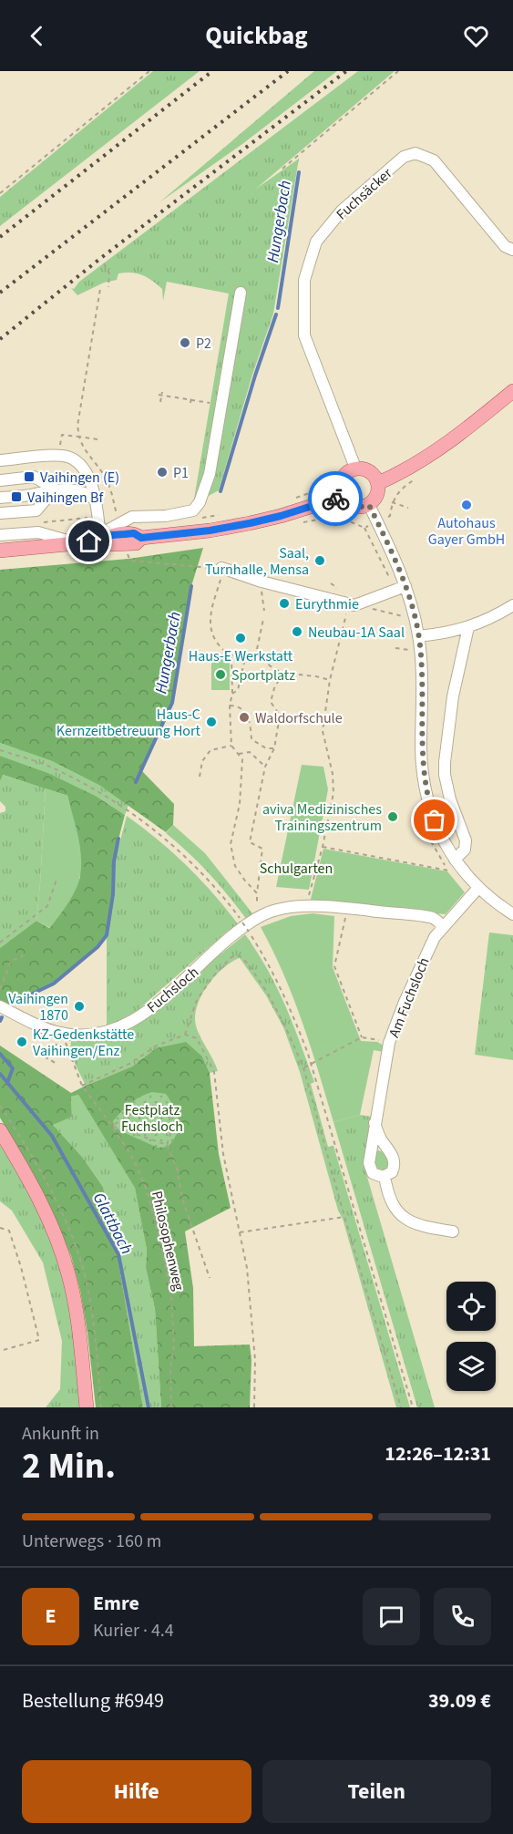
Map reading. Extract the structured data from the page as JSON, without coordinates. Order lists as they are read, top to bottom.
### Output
{
  "streets": {
    "street": ["Fuchsäcker", "Fuchsloch", "Am Fuchsloch"],
    "path": ["Philosophenweg"]
  },
  "crossings": [
    ["Fuchsloch", "Am Fuchsloch"],
    ["Fuchsloch", "Philosophenweg"]
  ],
  "water": ["Hungerbach", "Glattbach"],
  "parks": ["Schulgarten", "Festplatz Fuchsloch"],
  "places": {
    "other": [
      "P2",
      "P1",
      "Autohaus Gayer GmbH",
      "Saal, Turnhalle, Mensa",
      "Eurythmie",
      "Neubau-1A Saal",
      "Haus-E Werkstatt",
      "Sportplatz",
      "Waldorfschule",
      "Haus-C Kernzeitbetreuung Hort",
      "aviva Medizinisches Trainingszentrum",
      "Vaihingen 1870",
      "KZ-Gedenkstätte Vaihingen/Enz"
    ],
    "transit": ["Vaihingen (E)", "Vaihingen Bf"]
  },
  "page": {
    "header": "Quickbag",
    "heading": ["2 Min.", "Ankunft in", "12:26–12:31"],
    "panel": [
      "Emre",
      "Kurier · 4.4",
      "Bestellung #6949",
      "39.09 €"
    ],
    "bar": "Unterwegs · 160 m",
    "round": "E",
    "buttons": ["Hilfe", "Teilen"]
  }
}
